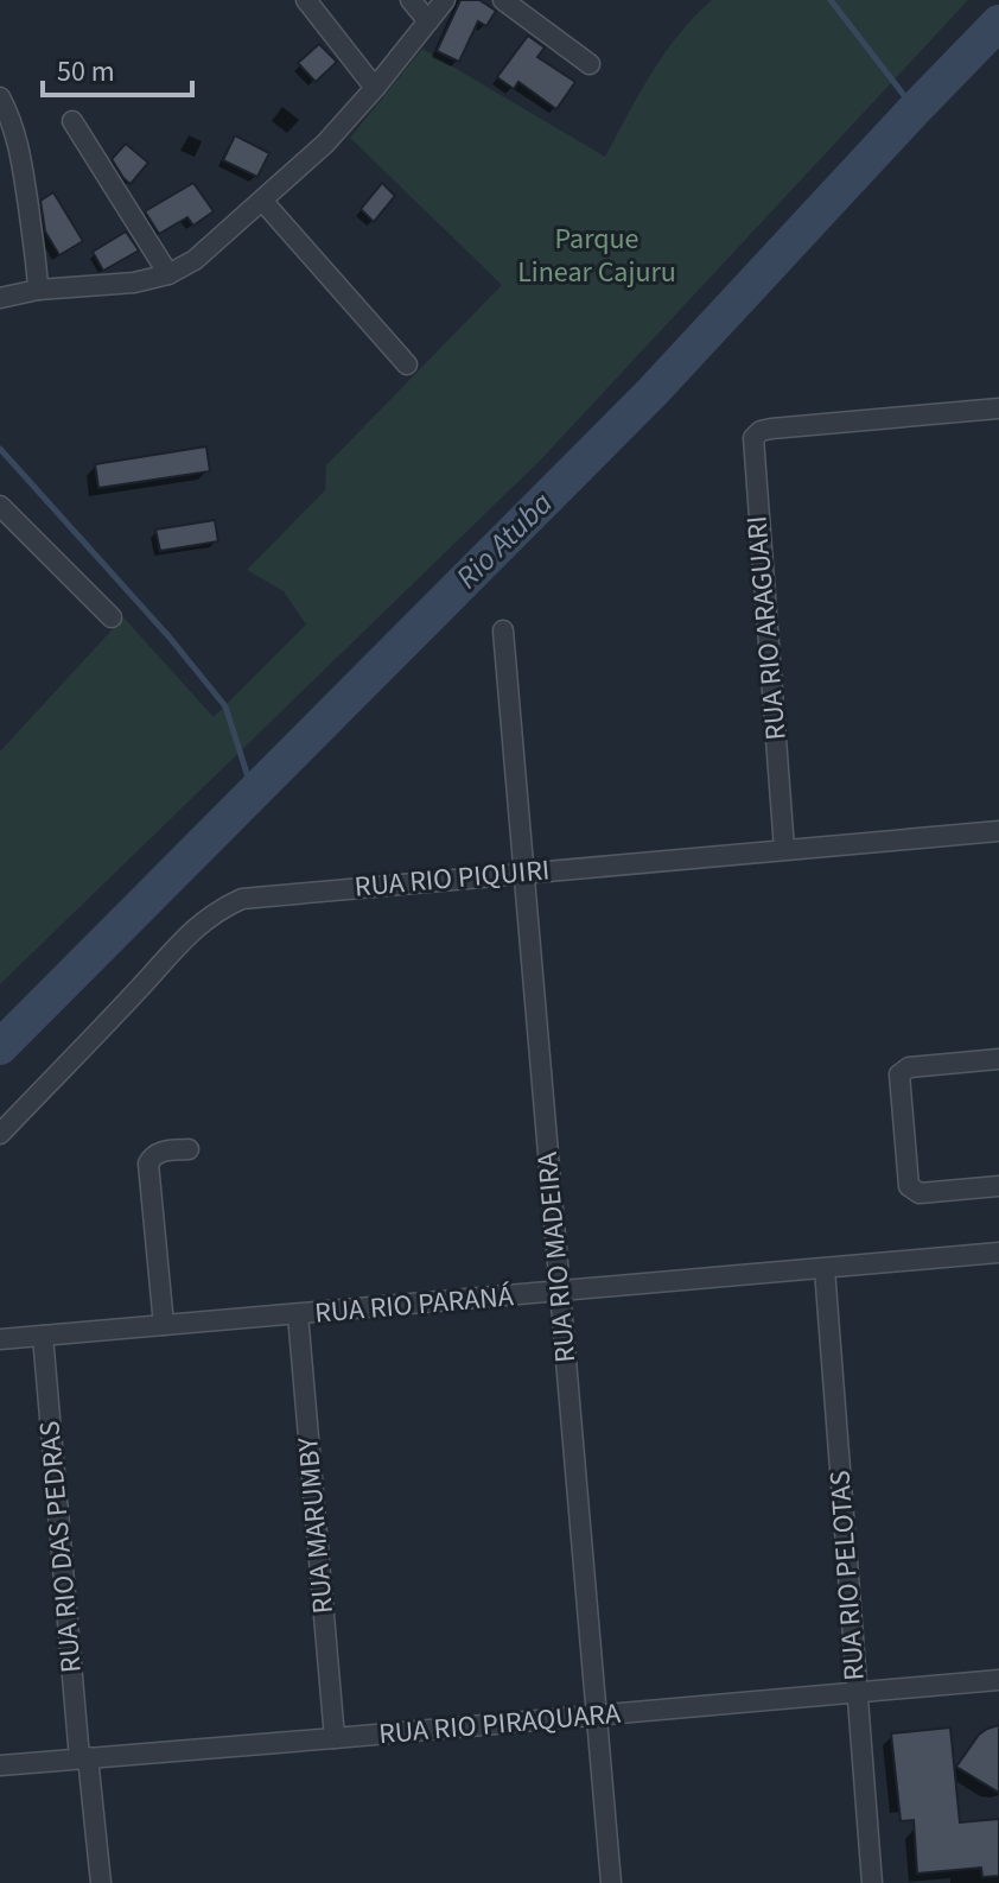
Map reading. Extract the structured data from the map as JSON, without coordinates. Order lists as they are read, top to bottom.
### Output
{
  "streets": {
    "street": [
      "RUA RIO ARAGUARI",
      "RUA RIO PIQUIRI",
      "RUA RIO MADEIRA",
      "RUA RIO PARANÁ",
      "RUA MARUMBY",
      "RUA RIO DAS PEDRAS",
      "RUA RIO PELOTAS",
      "RUA RIO PIRAQUARA"
    ]
  },
  "crossings": [
    ["RUA RIO ARAGUARI", "RUA RIO PIQUIRI"],
    ["RUA RIO PIQUIRI", "RUA RIO MADEIRA"],
    ["RUA RIO MADEIRA", "RUA RIO PARANÁ"],
    ["RUA RIO MADEIRA", "RUA RIO PIRAQUARA"],
    ["RUA RIO PARANÁ", "RUA MARUMBY"],
    ["RUA RIO PARANÁ", "RUA RIO DAS PEDRAS"],
    ["RUA RIO PARANÁ", "RUA RIO PELOTAS"],
    ["RUA MARUMBY", "RUA RIO PIRAQUARA"],
    ["RUA RIO DAS PEDRAS", "RUA RIO PIRAQUARA"],
    ["RUA RIO PELOTAS", "RUA RIO PIRAQUARA"]
  ],
  "water": ["Rio Atuba"],
  "parks": ["Parque Linear Cajuru"],
  "scale_bar": "50 m"
}
